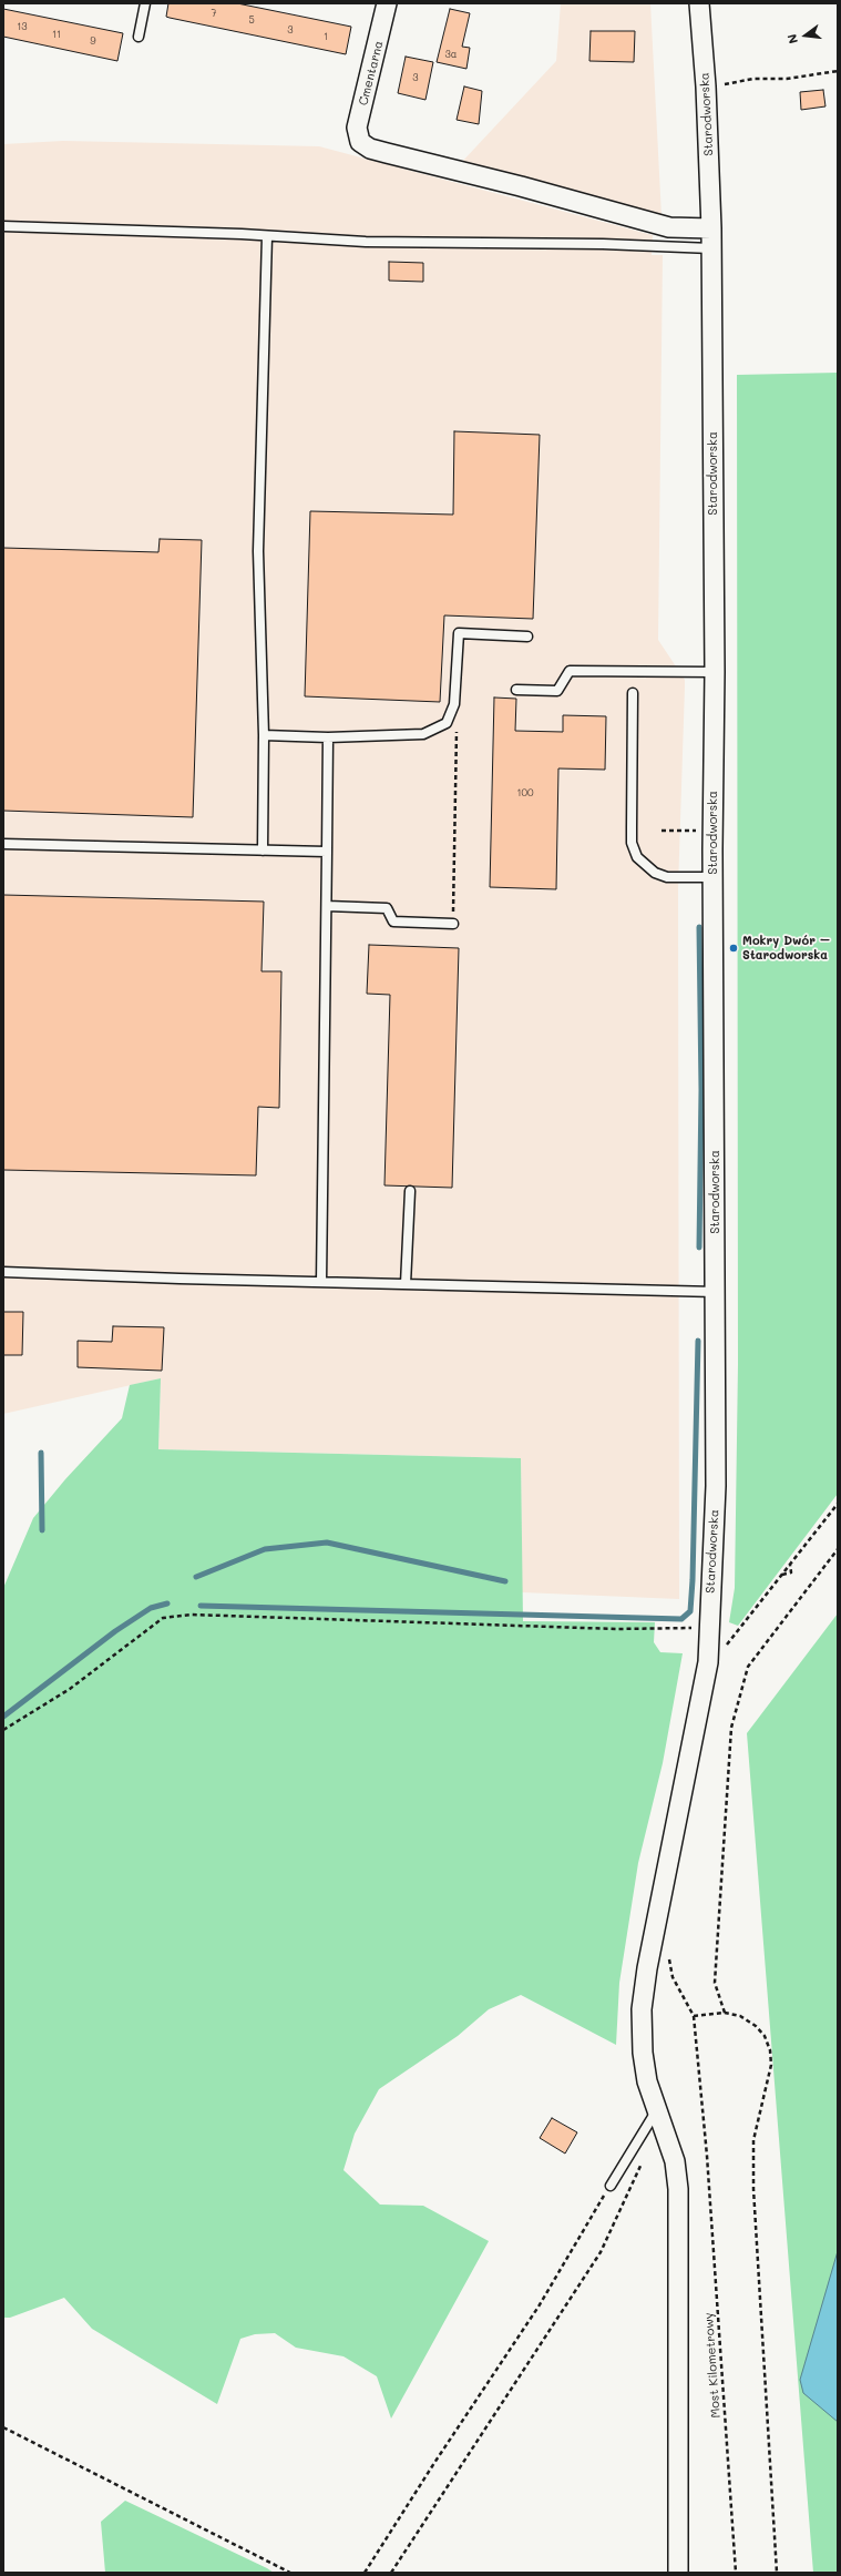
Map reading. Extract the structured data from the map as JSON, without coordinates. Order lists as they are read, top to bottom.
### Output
{
  "streets": {
    "street": ["Cmentarna", "Starodworska"],
    "path": ["Most Kilometrowy"]
  },
  "crossings": [
    ["Cmentarna", "Starodworska"]
  ],
  "places": ["Mokry Dwór – Starodworska"],
  "house_numbers": [
    "7",
    "5",
    "13",
    "3",
    "11",
    "1",
    "9",
    "3a",
    "3",
    "100"
  ],
  "north": "left"
}
